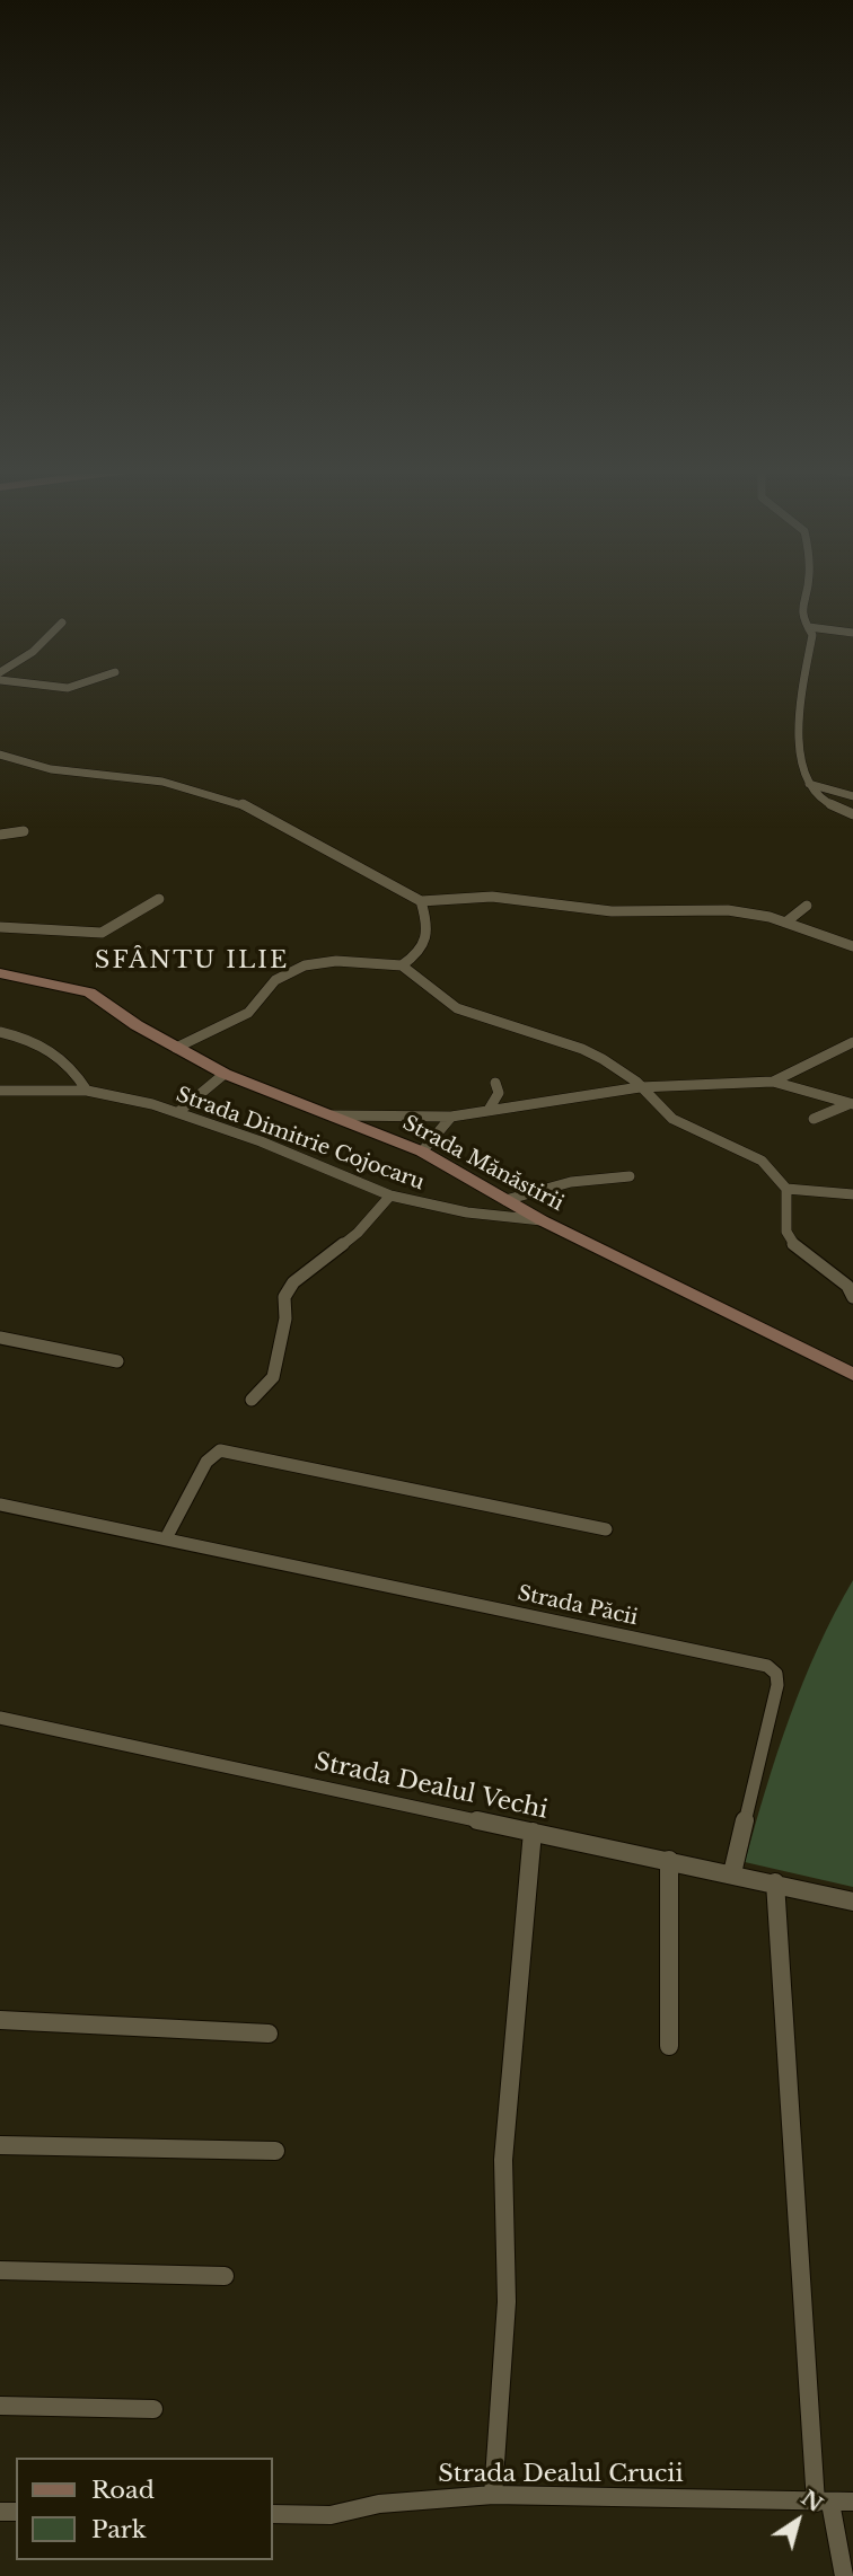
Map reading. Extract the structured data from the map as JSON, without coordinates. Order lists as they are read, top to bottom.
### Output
{
  "streets": {
    "street": [
      "Strada Dimitrie Cojocaru",
      "Strada Mănăstirii",
      "Strada Păcii",
      "Strada Dealul Vechi",
      "Strada Dealul Crucii"
    ]
  },
  "crossings": [
    ["Strada Dimitrie Cojocaru", "Strada Mănăstirii"],
    ["Strada Păcii", "Strada Dealul Vechi"]
  ],
  "districts": ["SFÂNTU ILIE"],
  "legend": ["Road", "Park"],
  "north": "top right"
}
